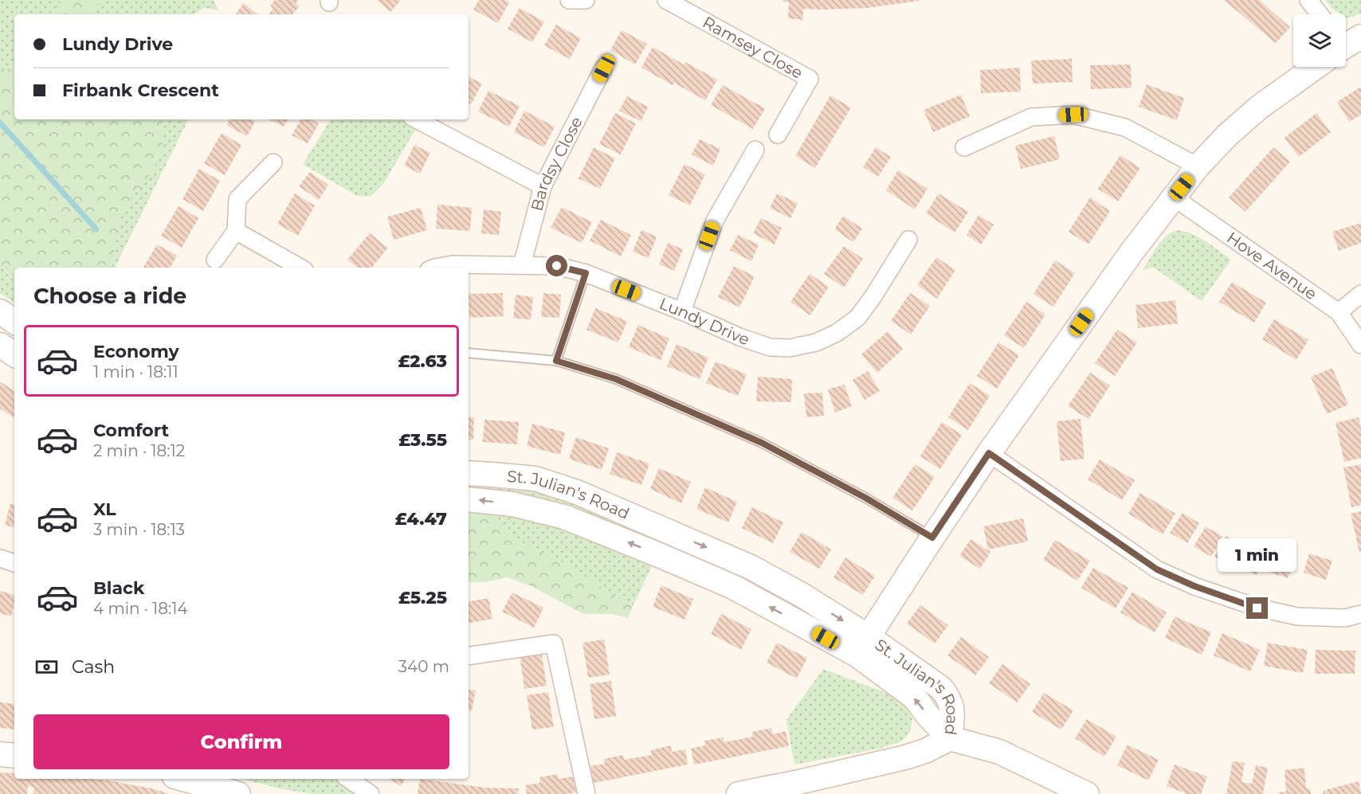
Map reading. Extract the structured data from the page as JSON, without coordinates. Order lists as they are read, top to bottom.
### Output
{
  "streets": {
    "street": [
      "Ramsey Close",
      "Bardsy Close",
      "Hove Avenue",
      "Lundy Drive",
      "St. Julian's Road"
    ]
  },
  "crossings": [
    ["Bardsy Close", "Lundy Drive"]
  ],
  "page": {
    "banner": ["Lundy Drive", "Firbank Crescent"],
    "heading": "Choose a ride",
    "list": [
      {
        "name": "Economy",
        "note": "1 min · 18:11",
        "value": "£2.63"
      },
      {
        "name": "Comfort",
        "note": "2 min · 18:12",
        "value": "£3.55"
      },
      {
        "name": "XL",
        "note": "3 min · 18:13",
        "value": "£4.47"
      },
      {
        "name": "Black",
        "note": "4 min · 18:14",
        "value": "£5.25"
      }
    ],
    "bubble": "1 min",
    "pay": ["Cash", "340 m"],
    "buttons": "Confirm"
  }
}
